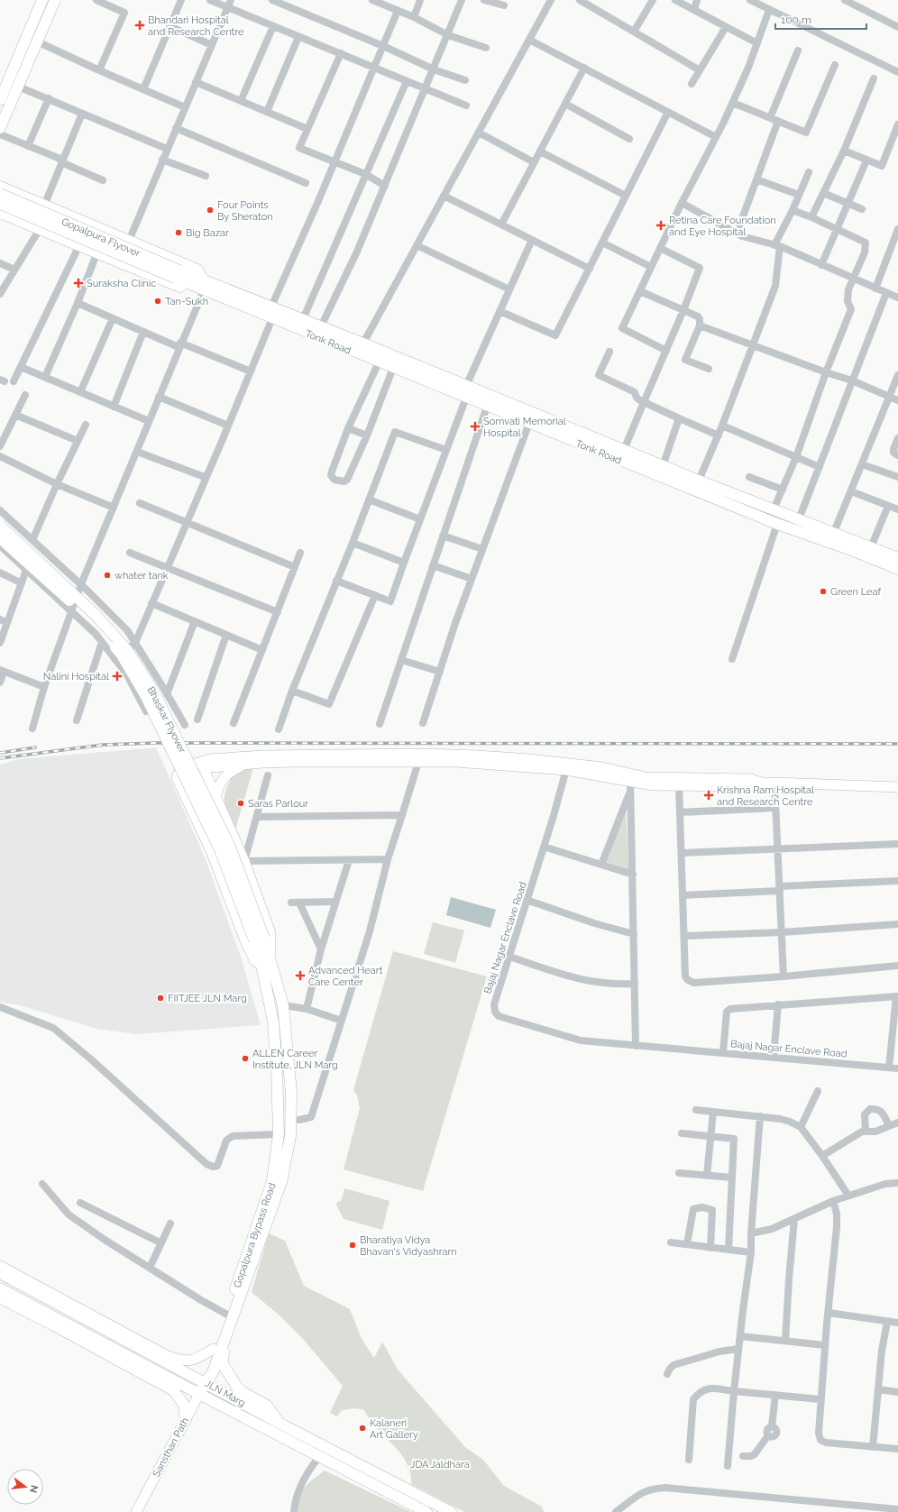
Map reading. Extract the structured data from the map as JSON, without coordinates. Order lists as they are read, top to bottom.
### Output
{
  "streets": {
    "main road": [
      "Gopalpura Flyover",
      "Tonk Road",
      "Bhaskar Flyover",
      "Gopalpura Bypass Road",
      "JLN Marg"
    ],
    "street": ["Bajaj Nagar Enclave Road", "Sansthan Path"]
  },
  "crossings": [
    ["Gopalpura Flyover", "Tonk Road"],
    ["Bhaskar Flyover", "Gopalpura Bypass Road"],
    ["Gopalpura Bypass Road", "JLN Marg"],
    ["JLN Marg", "Sansthan Path"]
  ],
  "parks": ["JDA Jaldhara"],
  "places": {
    "health": [
      "Bhandari Hospital and Research Centre",
      "Retina Care Foundation and Eye Hospital",
      "Suraksha Clinic",
      "Somvati Memorial Hospital",
      "Nalini Hospital",
      "Krishna Ram Hospital and Research Centre",
      "Advanced Heart Care Center"
    ],
    "other": [
      "Four Points By Sheraton",
      "Big Bazar",
      "Tan-Sukh",
      "whater tank",
      "Green Leaf",
      "Saras Parlour",
      "FIITJEE JLN Marg",
      "ALLEN Career Institute, JLN Marg",
      "Bharatiya Vidya Bhavan's Vidyashram",
      "Kalaneri Art Gallery"
    ]
  },
  "scale_bar": "100 m",
  "north": "right"
}
